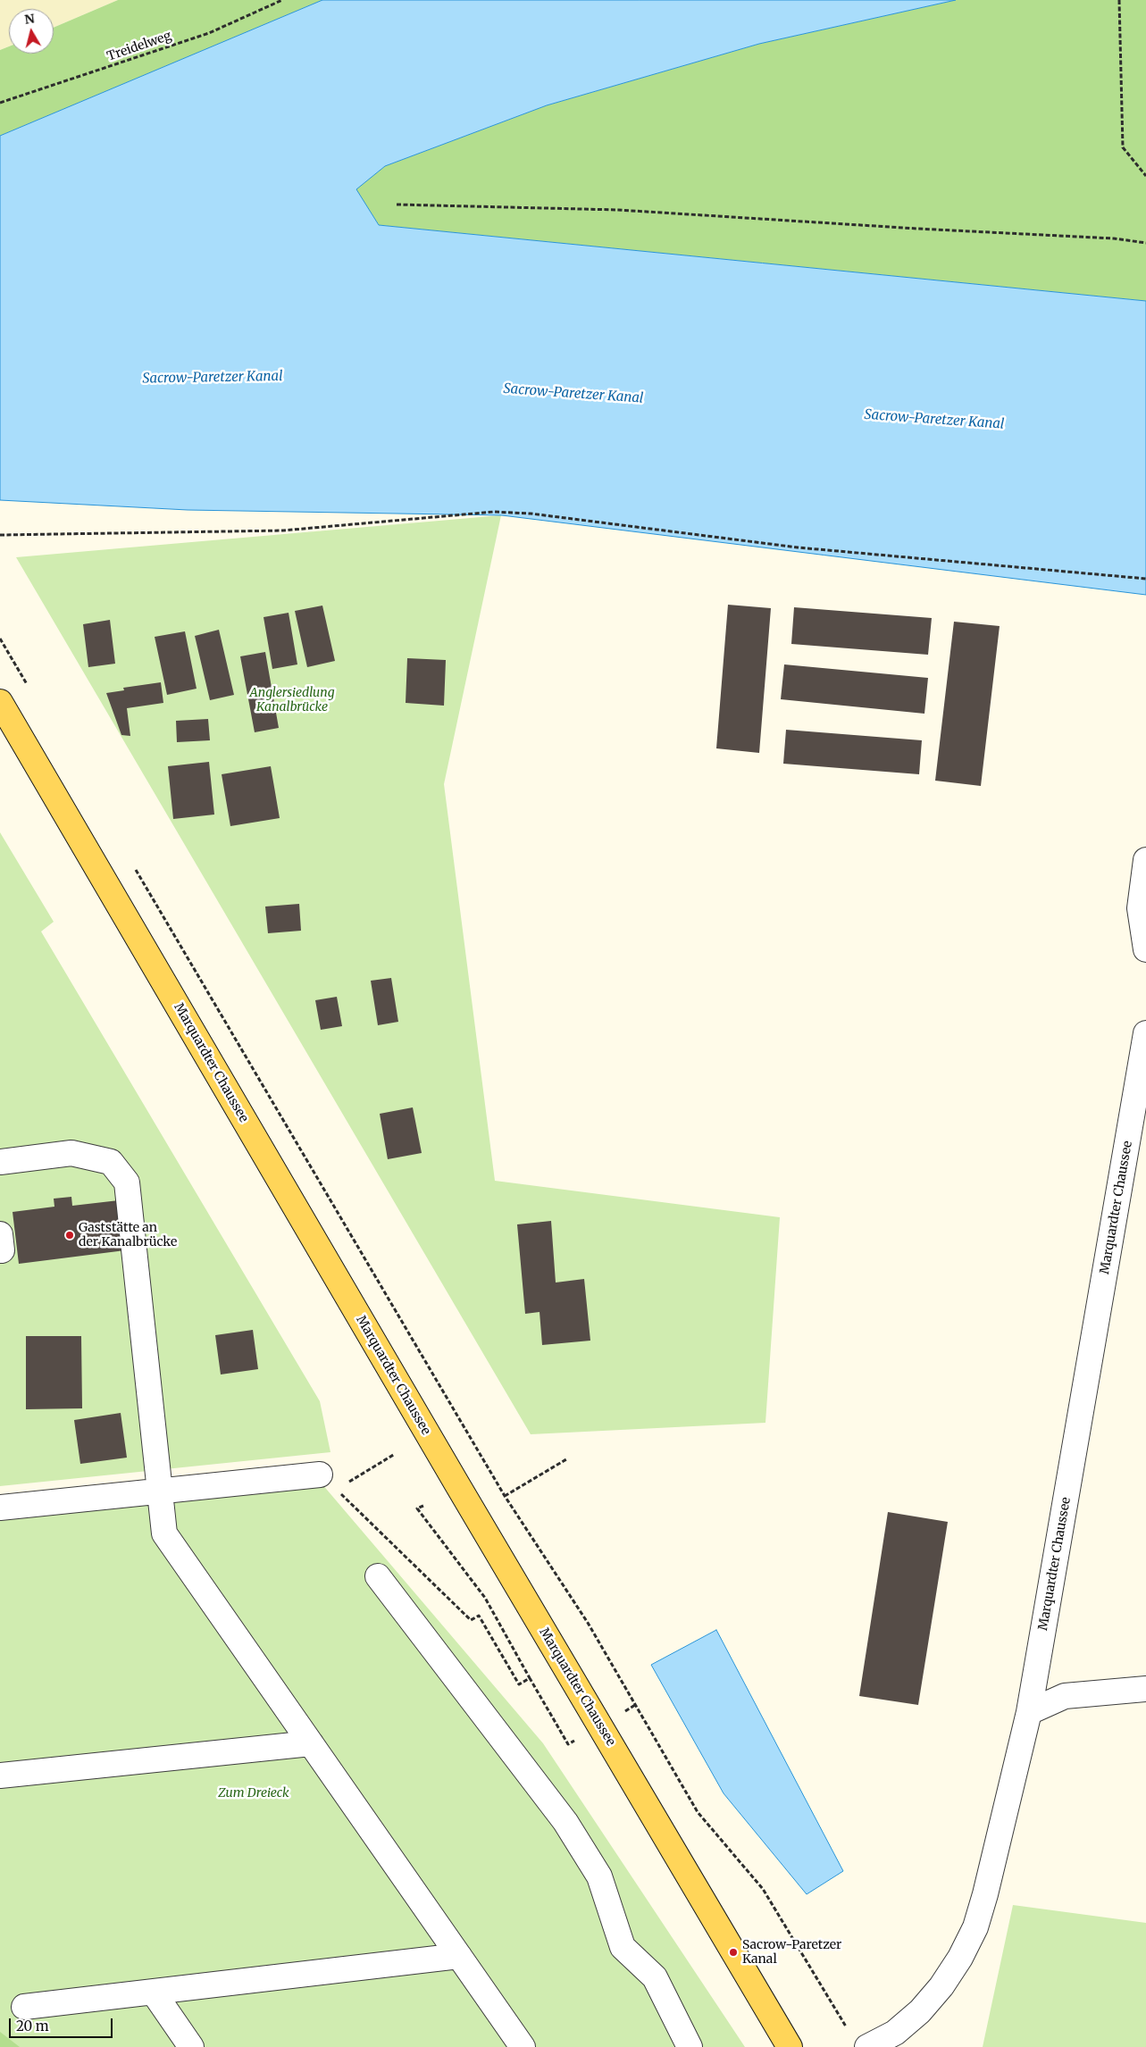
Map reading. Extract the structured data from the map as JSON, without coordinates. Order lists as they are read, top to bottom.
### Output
{
  "streets": {
    "main road": ["Marquardter Chaussee"],
    "path": ["Treidelweg"]
  },
  "water": ["Sacrow-Paretzer Kanal"],
  "parks": ["Anglersiedlung Kanalbrücke", "Zum Dreieck"],
  "places": ["Gaststätte an der Kanalbrücke", "Sacrow-Paretzer Kanal"],
  "scale_bar": "20 m",
  "north": "top"
}
